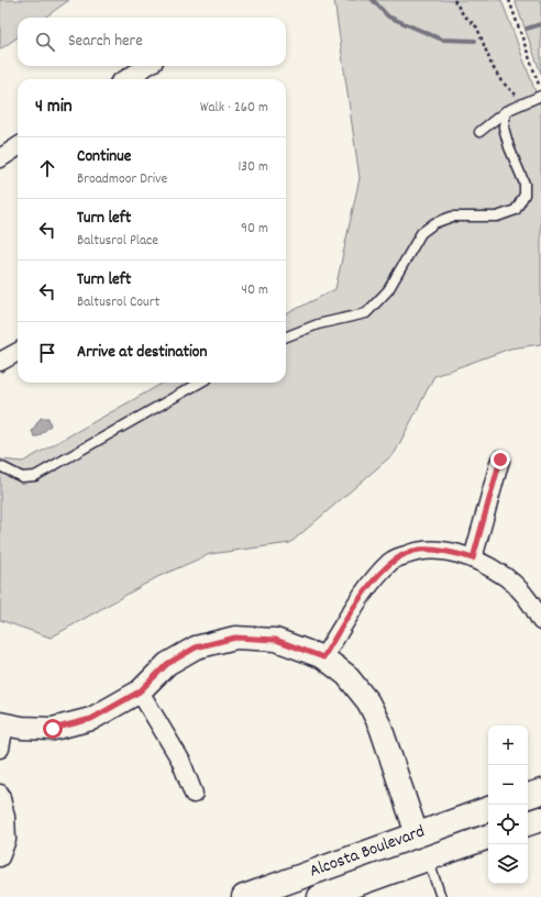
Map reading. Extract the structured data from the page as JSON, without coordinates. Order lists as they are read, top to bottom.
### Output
{
  "streets": {
    "main road": ["Alcosta Boulevard"]
  },
  "page": {
    "search": "Search here",
    "heading": ["4 min", "Walk · 260 m"],
    "list": [
      ["Continue", "Broadmoor Drive", "130 m"],
      ["Turn left", "Baltusrol Place", "90 m"],
      ["Turn left", "Baltusrol Court", "40 m"],
      "Arrive at destination"
    ],
    "map_buttons": ["+", "−"]
  }
}
